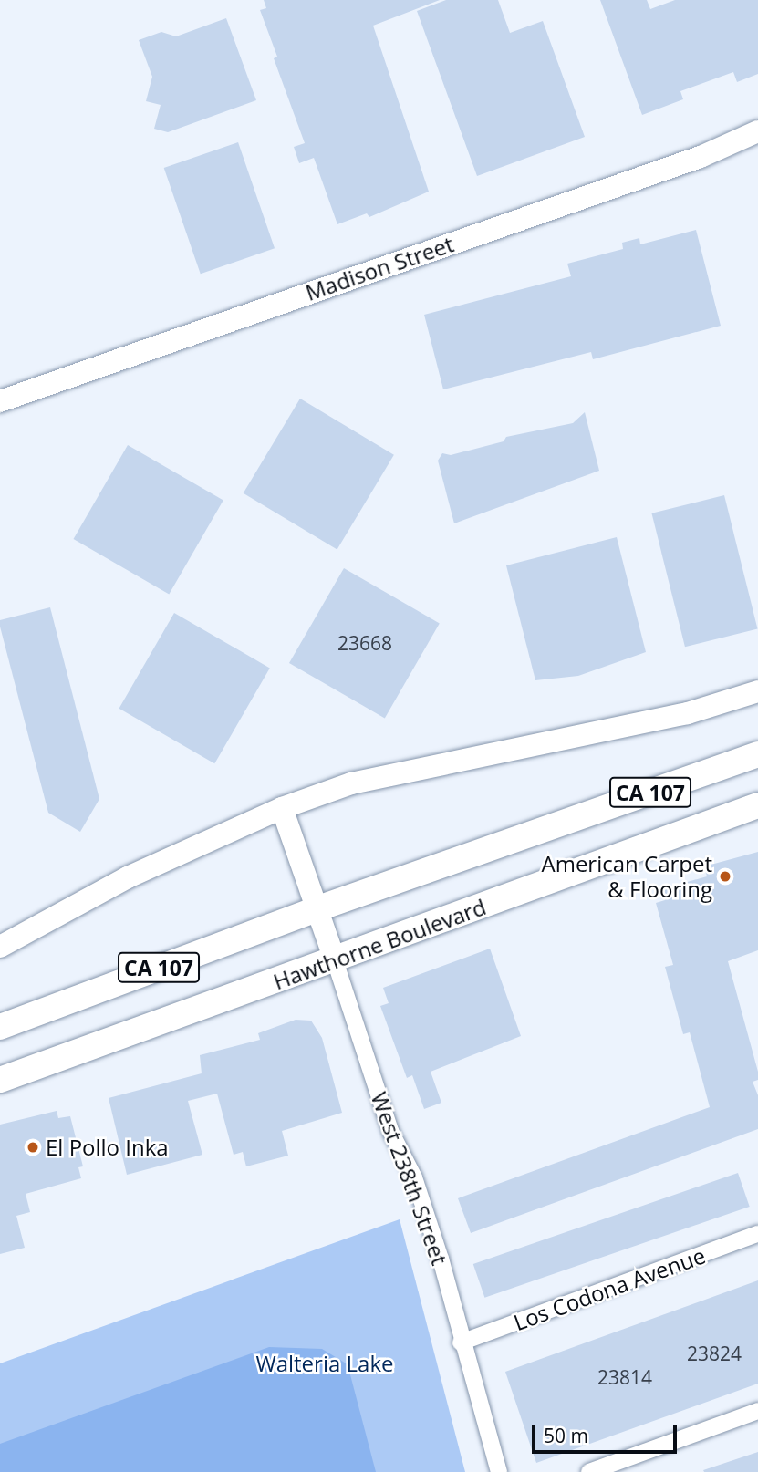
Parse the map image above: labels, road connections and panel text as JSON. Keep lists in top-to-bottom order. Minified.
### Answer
{"streets":{"main road":["CA 107","Hawthorne Boulevard"],"street":["Madison Street","West 238th Street","Los Codona Avenue"]},"crossings":[["Hawthorne Boulevard","West 238th Street"],["West 238th Street","Los Codona Avenue"]],"parks":["Walteria Lake"],"places":["American Carpet & Flooring","El Pollo Inka"],"house_numbers":["23668","23824","23814"],"scale_bar":"50 m"}
